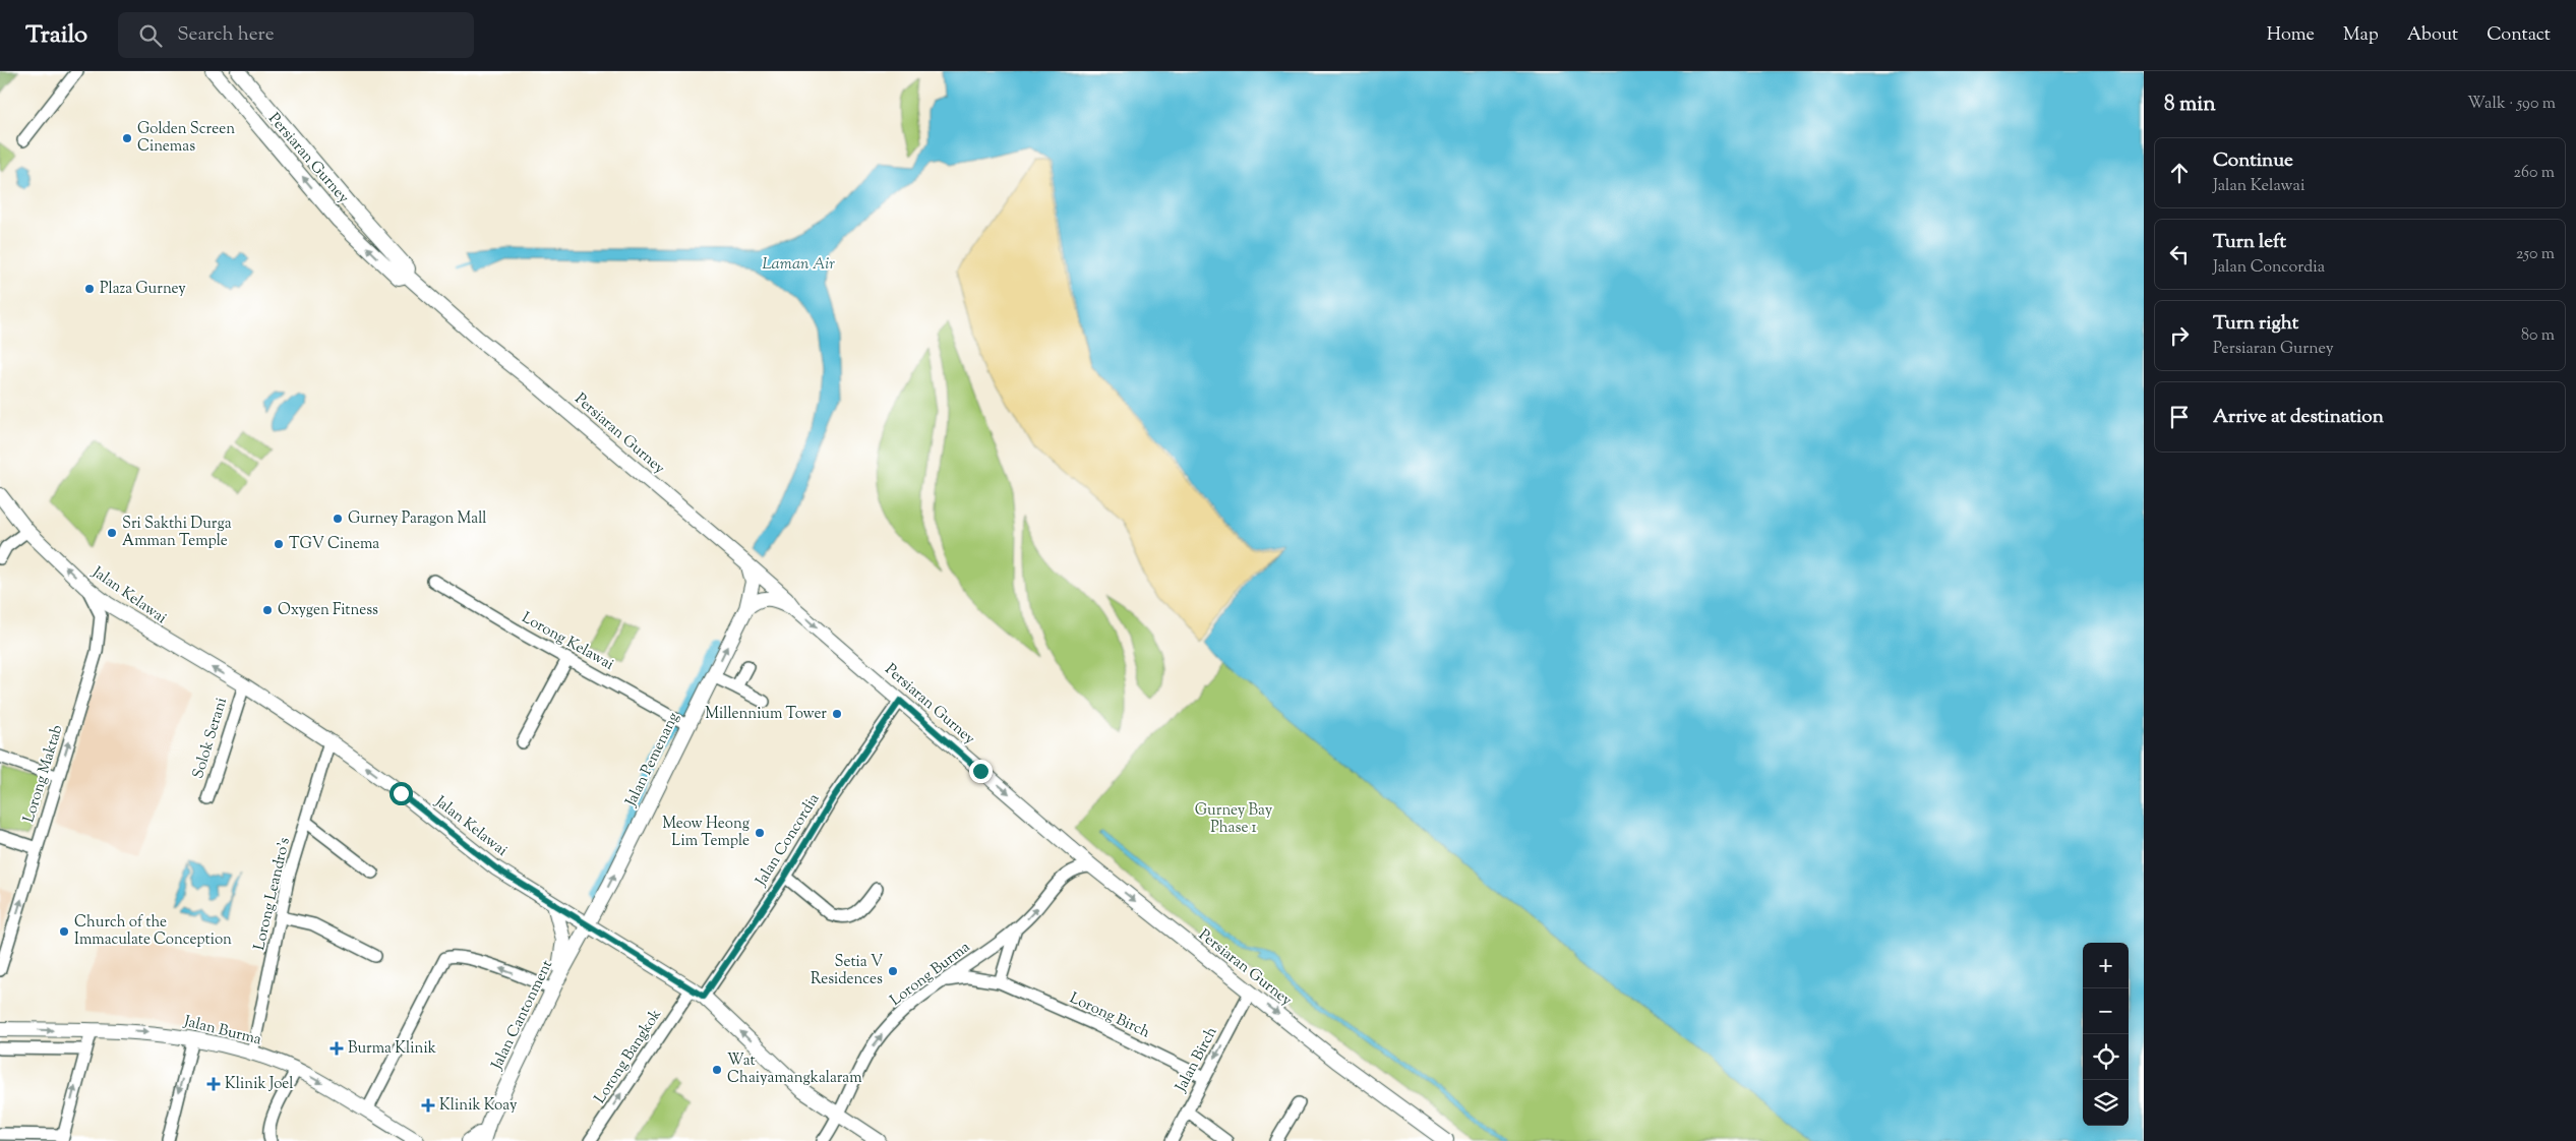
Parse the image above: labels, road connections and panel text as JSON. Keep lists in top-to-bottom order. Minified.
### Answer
{"streets":{"main road":["Persiaran Gurney","Jalan Kelawai","Jalan Pemenang","Jalan Cantonment","Jalan Burma"],"street":["Lorong Kelawai","Solok Serani","Lorong Maktab","Jalan Concordia","Lorong Leandro's","Lorong Burma","Lorong Birch","Lorong Bangkok","Jalan Birch"]},"crossings":[["Persiaran Gurney","Jalan Pemenang"],["Persiaran Gurney","Jalan Concordia"],["Persiaran Gurney","Lorong Burma"],["Persiaran Gurney","Jalan Birch"],["Jalan Kelawai","Solok Serani"],["Jalan Kelawai","Jalan Pemenang"],["Jalan Kelawai","Lorong Maktab"],["Jalan Kelawai","Jalan Concordia"],["Jalan Kelawai","Lorong Leandro's"],["Jalan Kelawai","Lorong Burma"],["Jalan Kelawai","Jalan Cantonment"],["Jalan Kelawai","Lorong Bangkok"],["Lorong Kelawai","Jalan Pemenang"],["Jalan Pemenang","Jalan Cantonment"],["Lorong Leandro's","Jalan Burma"],["Lorong Burma","Lorong Birch"],["Lorong Birch","Jalan Birch"]],"one_way":["Jalan Kelawai","Jalan Pemenang","Lorong Maktab","Lorong Burma","Jalan Burma","Lorong Bangkok","Jalan Birch"],"water":["Laman Air"],"parks":["Gurney Bay Phase 1"],"places":{"other":["Golden Screen Cinemas","Plaza Gurney","Gurney Paragon Mall","Sri Sakthi Durga Amman Temple","TGV Cinema","Oxygen Fitness","Millennium Tower","Meow Heong Lim Temple","Church of the Immaculate Conception","Setia V Residences","Wat Chaiyamangkalaram"],"health":["Burma Klinik","Klinik Joel","Klinik Koay"]},"page":{"header":"Trailo","search":"Search here","nav":["Home","Map","About","Contact"],"heading":["8 min","Walk · 590 m"],"list":[["Continue","Jalan Kelawai","260 m"],["Turn left","Jalan Concordia","250 m"],["Turn right","Persiaran Gurney","80 m"],"Arrive at destination"],"map_buttons":["+","−"]}}
